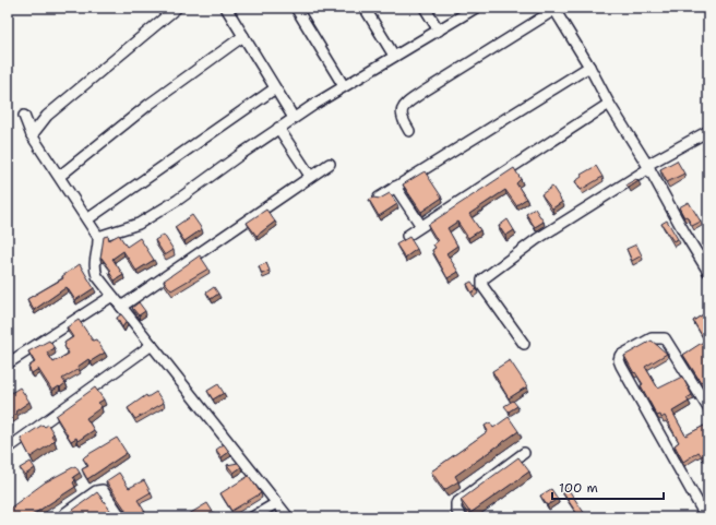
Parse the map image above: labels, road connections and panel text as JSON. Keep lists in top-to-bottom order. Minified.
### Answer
{"scale_bar":"100 m"}
